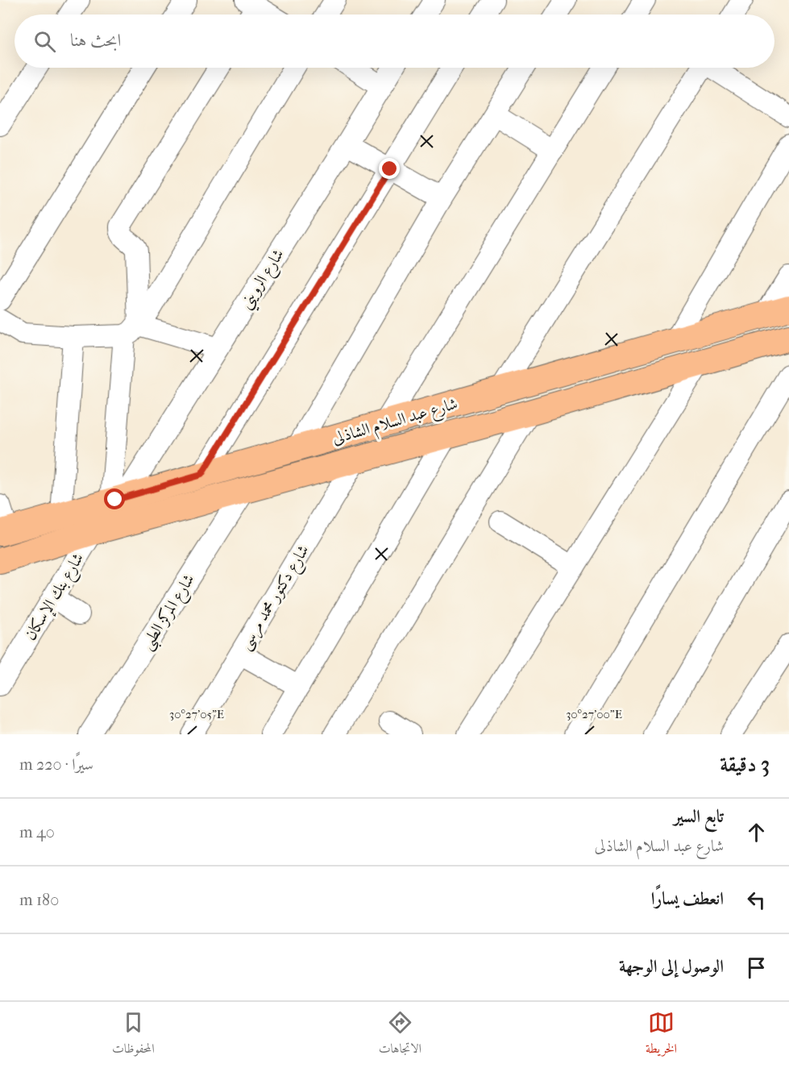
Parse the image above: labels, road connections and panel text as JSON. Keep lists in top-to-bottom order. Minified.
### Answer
{"streets":{"main road":["شارع عبد السلام الشاذلى"],"street":["شارع الرويني","شارع بنك الإسكان","شارع دكتور محمد مرسى","شارع المركز الطبى"]},"crossings":[["شارع الرويني","شارع عبد السلام الشاذلى"],["شارع عبد السلام الشاذلى","شارع بنك الإسكان"],["شارع عبد السلام الشاذلى","شارع دكتور محمد مرسى"],["شارع عبد السلام الشاذلى","شارع المركز الطبى"]],"page":{"search":"ابحث هنا","heading":["3 دقيقة","سيرًا · 220 m"],"list":[["تابع السير","شارع عبد السلام الشاذلى","40 m"],["انعطف يسارًا","180 m"],"الوصول إلى الوجهة"],"nav":["الخريطة","الاتجاهات","المحفوظات"]},"coordinates":["30°27'05\"E","30°27'00\"E"]}
